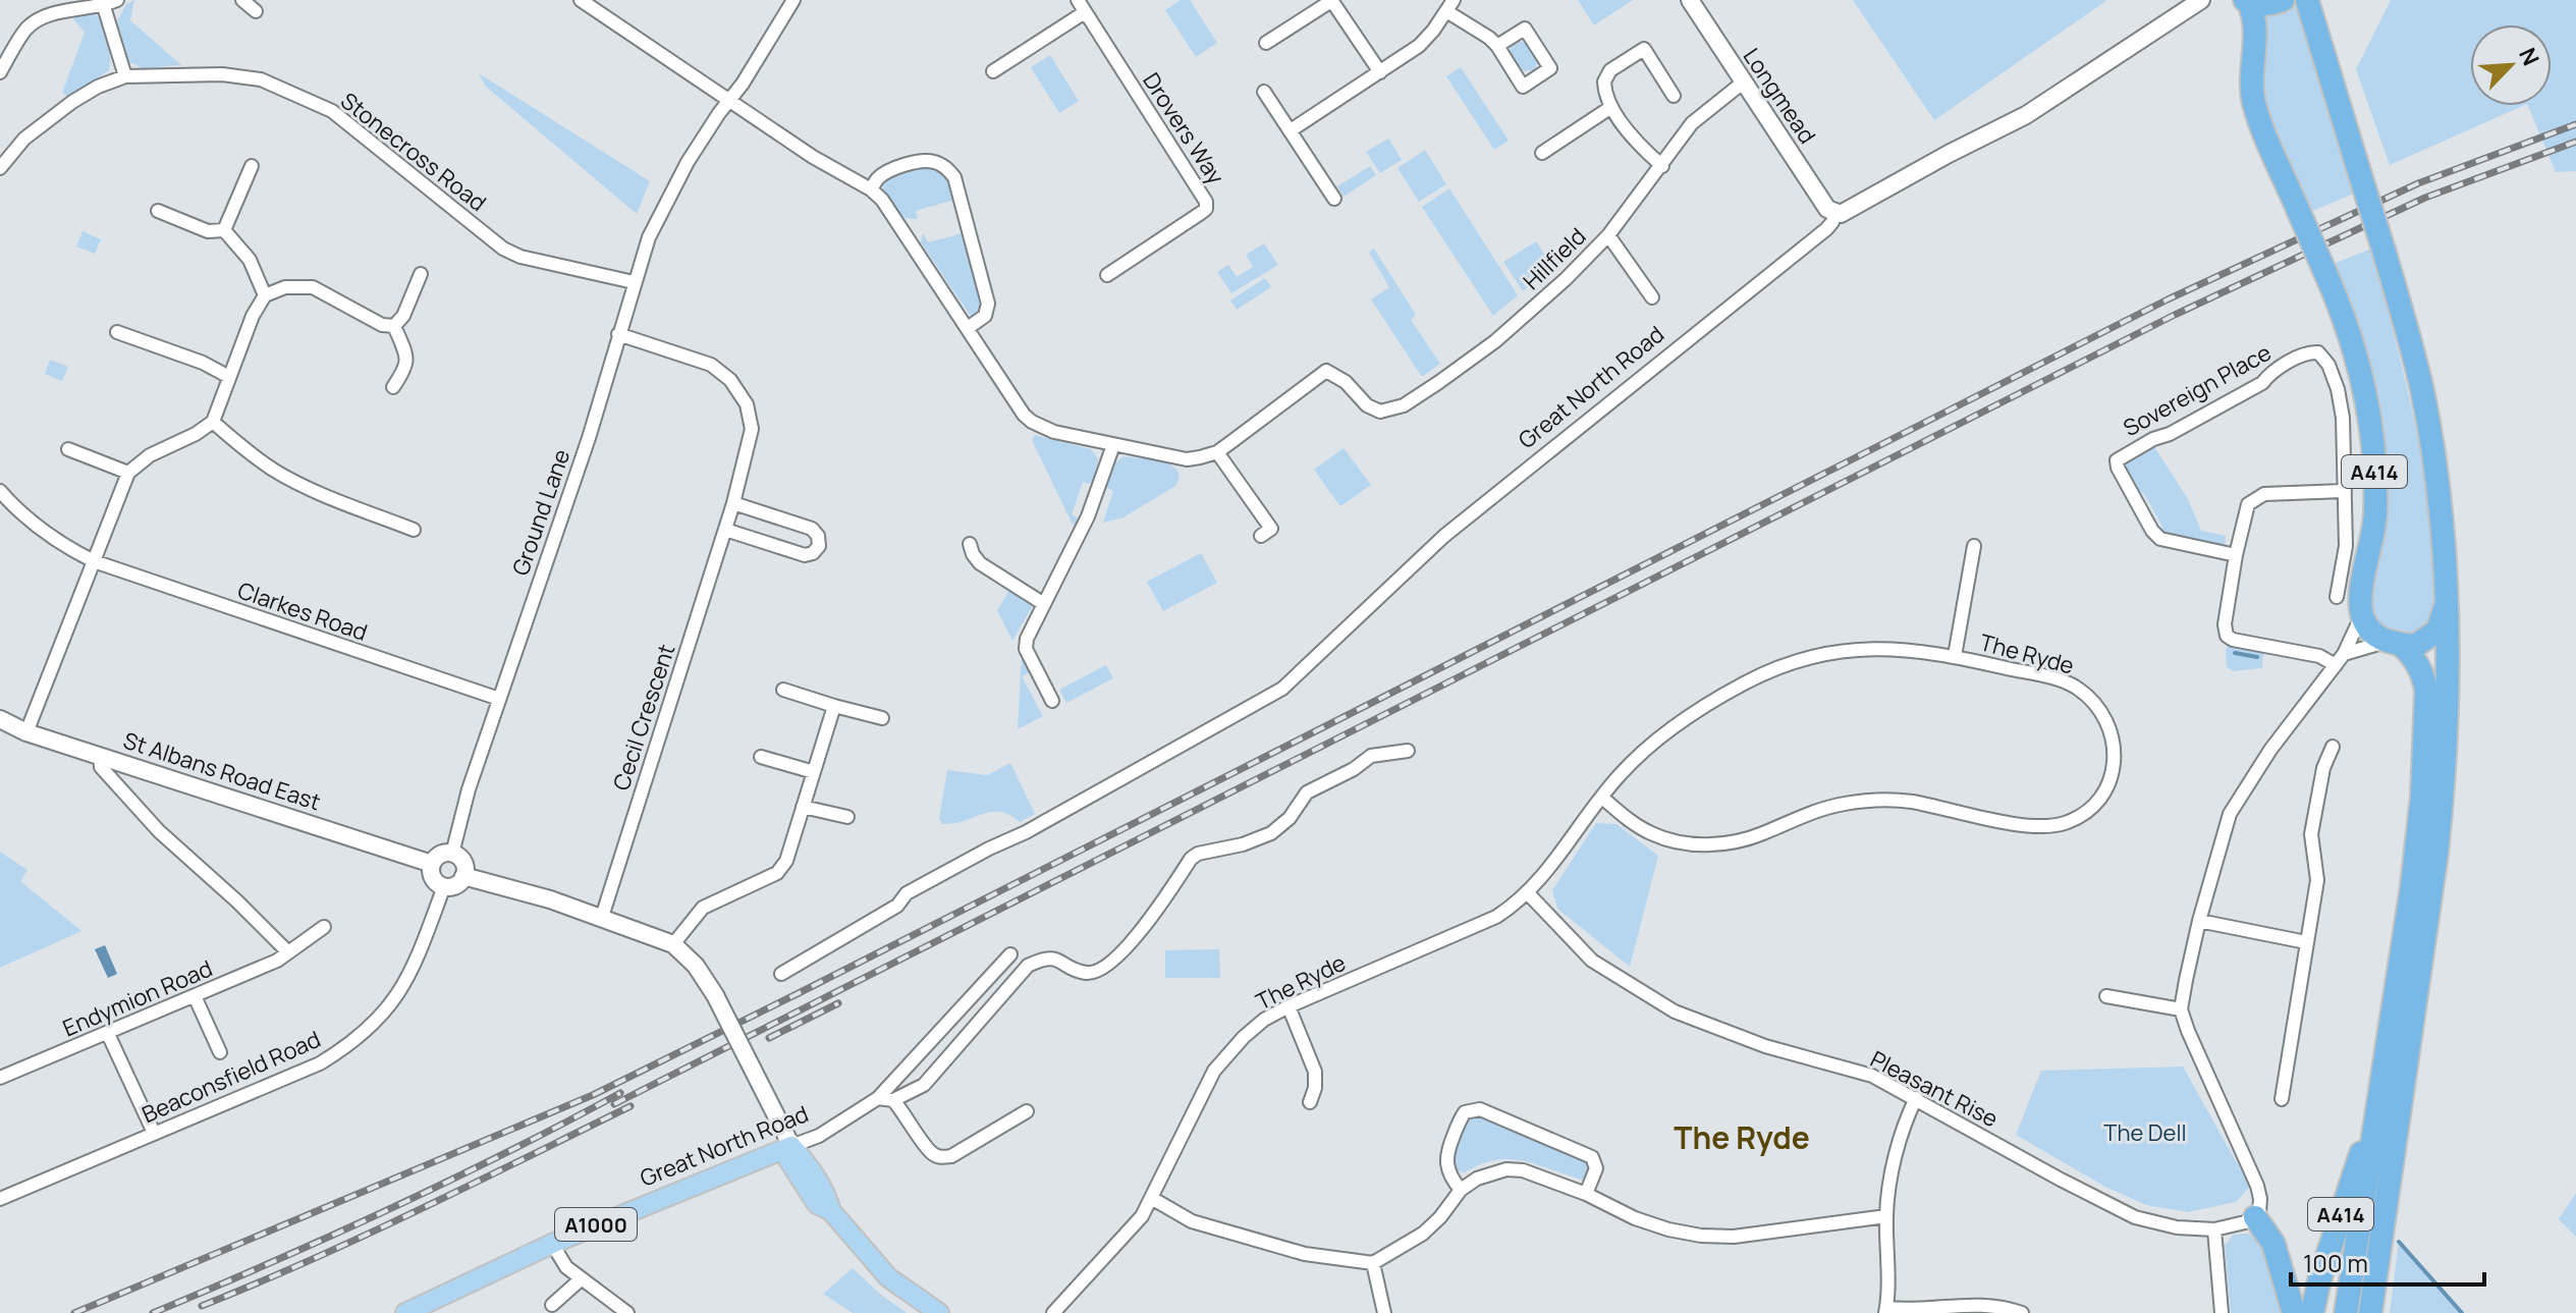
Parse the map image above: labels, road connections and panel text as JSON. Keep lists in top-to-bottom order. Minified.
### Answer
{"streets":{"highway":["A414"],"main road":["Longmead","Great North Road","St Albans Road East","A1000"],"street":["Drovers Way","Stonecross Road","Hillfield","Sovereign Place","Ground Lane","Clarkes Road","The Ryde","Cecil Crescent","Endymion Road","Beaconsfield Road","Pleasant Rise"]},"crossings":[["Longmead","Hillfield"],["Longmead","Great North Road"],["Stonecross Road","Ground Lane"],["Ground Lane","Clarkes Road"],["Ground Lane","Cecil Crescent"],["Ground Lane","St Albans Road East"],["Ground Lane","Beaconsfield Road"],["The Ryde","Pleasant Rise"],["St Albans Road East","Beaconsfield Road"]],"districts":["The Ryde"],"parks":["The Dell"],"scale_bar":"100 m","north":"top right"}
